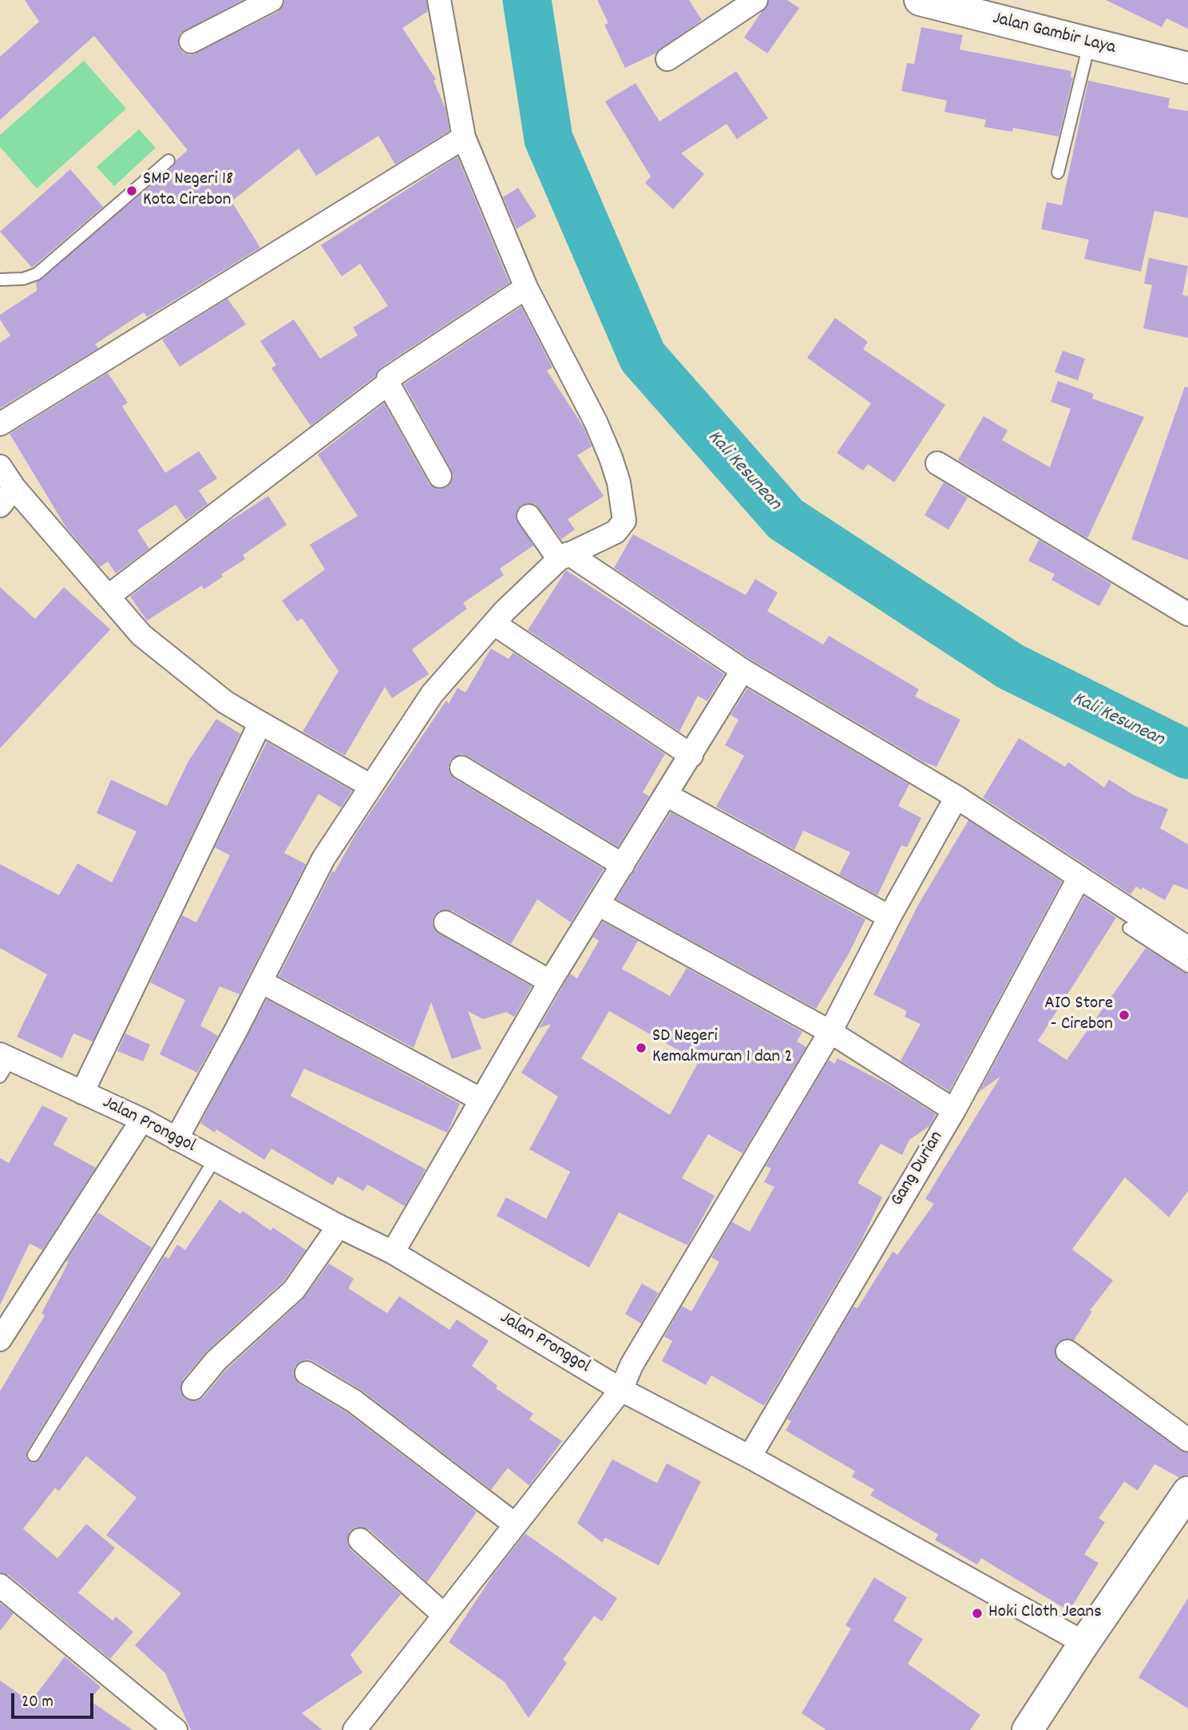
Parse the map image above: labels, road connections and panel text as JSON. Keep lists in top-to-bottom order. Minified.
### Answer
{"streets":{"main road":["Jalan Gambir Laya"],"street":["Jalan Pronggol","Gang Durian"]},"crossings":[["Jalan Pronggol","Gang Durian"]],"water":["Kali Kesunean"],"places":["SMP Negeri 18 Kota Cirebon","AIO Store - Cirebon","SD Negeri Kemakmuran 1 dan 2","Hoki Cloth Jeans"],"scale_bar":"20 m"}
